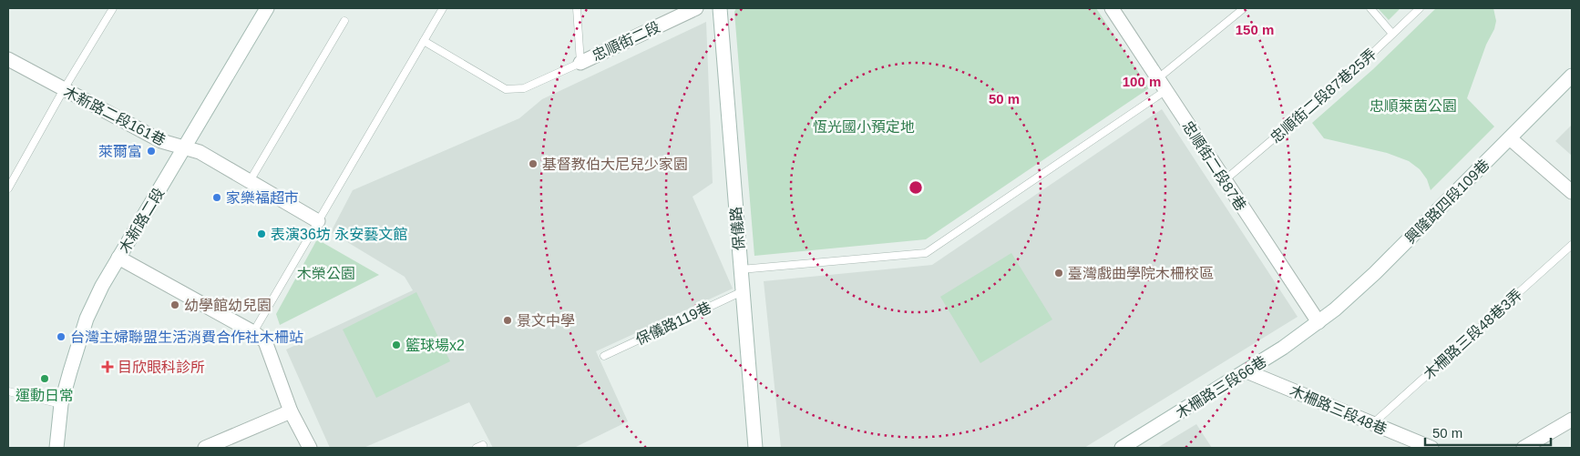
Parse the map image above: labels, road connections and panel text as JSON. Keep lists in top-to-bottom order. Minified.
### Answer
{"streets":{"street":["忠順街二段","木新路二段161巷","忠順街二段87巷","興隆路四段109巷","木新路二段","保儀路","木柵路三段66巷","木柵路三段48巷"],"lane":["忠順街二段87巷25弄","保儀路119巷","木柵路三段48巷3弄"]},"crossings":[["忠順街二段87巷25弄","忠順街二段87巷"],["木新路二段161巷","木新路二段"],["忠順街二段87巷","興隆路四段109巷"],["忠順街二段87巷","木柵路三段66巷"],["興隆路四段109巷","木柵路三段66巷"],["保儀路","保儀路119巷"],["木柵路三段48巷3弄","木柵路三段48巷"],["木柵路三段66巷","木柵路三段48巷"]],"parks":["忠順萊茵公園","恆光國小預定地","木榮公園"],"places":{"other":["萊爾富","基督教伯大尼兒少家園","家樂福超市","表演36坊 永安藝文館","臺灣戲曲學院木柵校區","幼學館幼兒園","景文中學","台灣主婦聯盟生活消費合作社木柵站","籃球場x2","運動日常"],"health":["目欣眼科診所"]},"scale_bar":"50 m","rings":["150 m","100 m","50 m"]}
